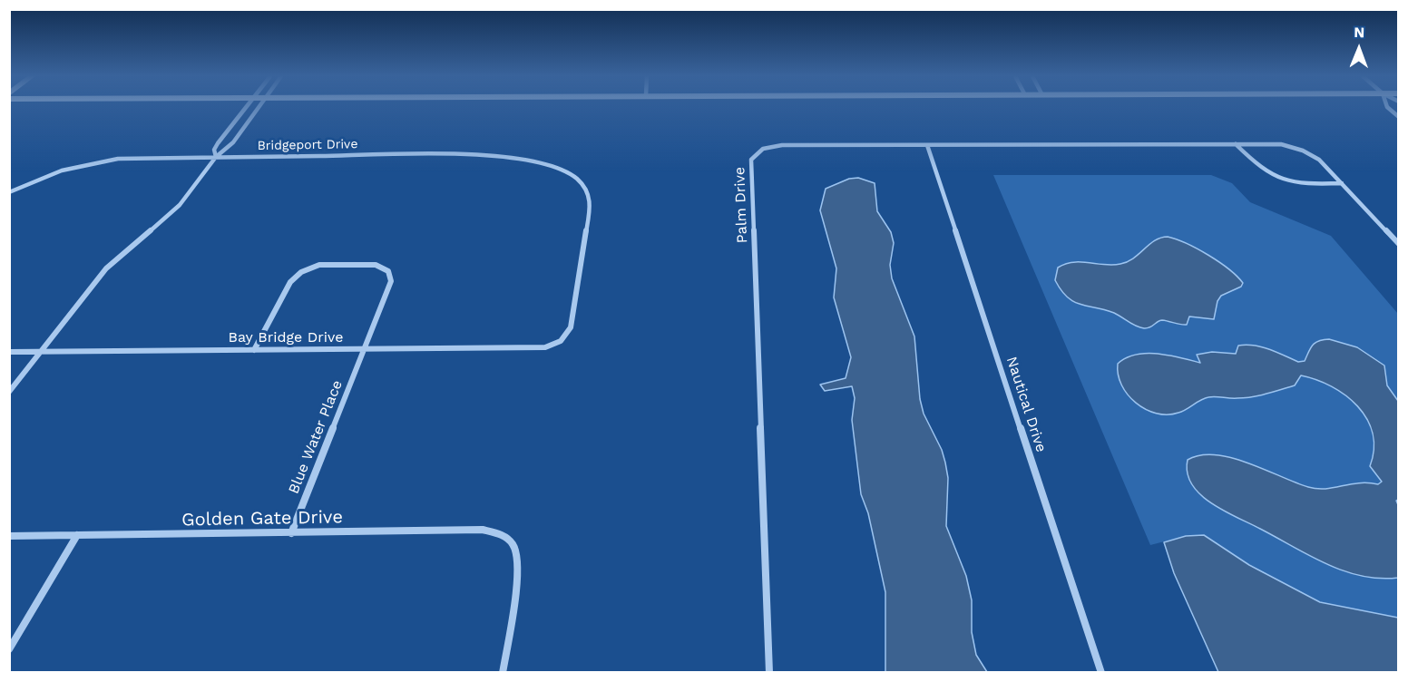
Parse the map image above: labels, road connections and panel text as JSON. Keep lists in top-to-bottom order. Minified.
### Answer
{"streets":{"street":["Bridgeport Drive","Palm Drive","Bay Bridge Drive","Nautical Drive","Blue Water Place","Golden Gate Drive"]},"crossings":[["Bridgeport Drive","Bay Bridge Drive"],["Palm Drive","Nautical Drive"],["Bay Bridge Drive","Blue Water Place"],["Blue Water Place","Golden Gate Drive"]],"north":"top"}
